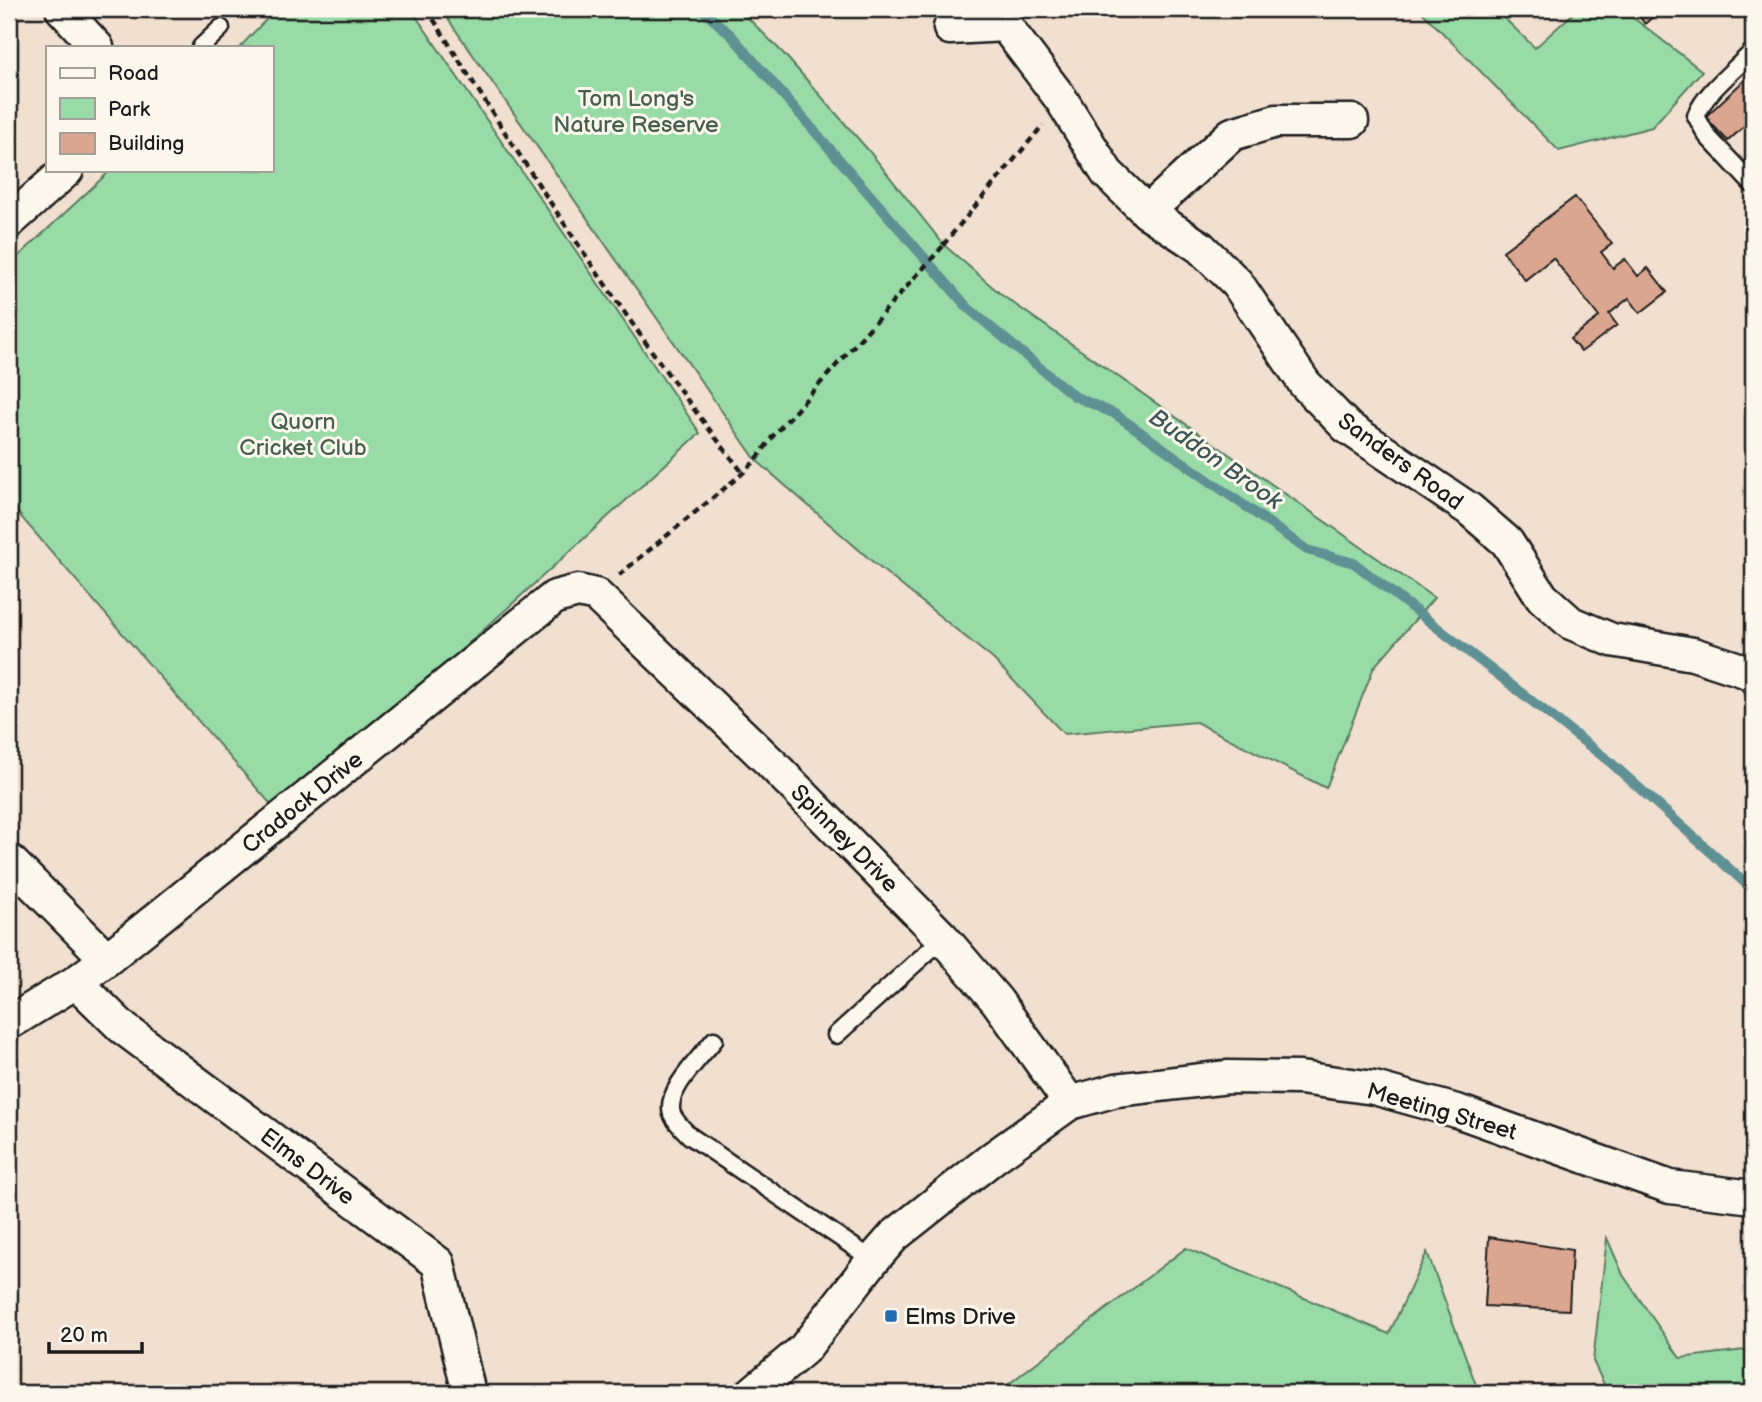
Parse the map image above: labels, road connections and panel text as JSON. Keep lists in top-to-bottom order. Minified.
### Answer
{"streets":{"street":["Sanders Road","Cradock Drive","Spinney Drive","Meeting Street","Elms Drive"]},"crossings":[["Cradock Drive","Spinney Drive"],["Cradock Drive","Elms Drive"],["Spinney Drive","Meeting Street"]],"water":["Buddon Brook"],"parks":["Tom Long's Nature Reserve","Quorn Cricket Club"],"places":{"transit":["Elms Drive"]},"legend":["Road","Park","Building"],"scale_bar":"20 m"}
